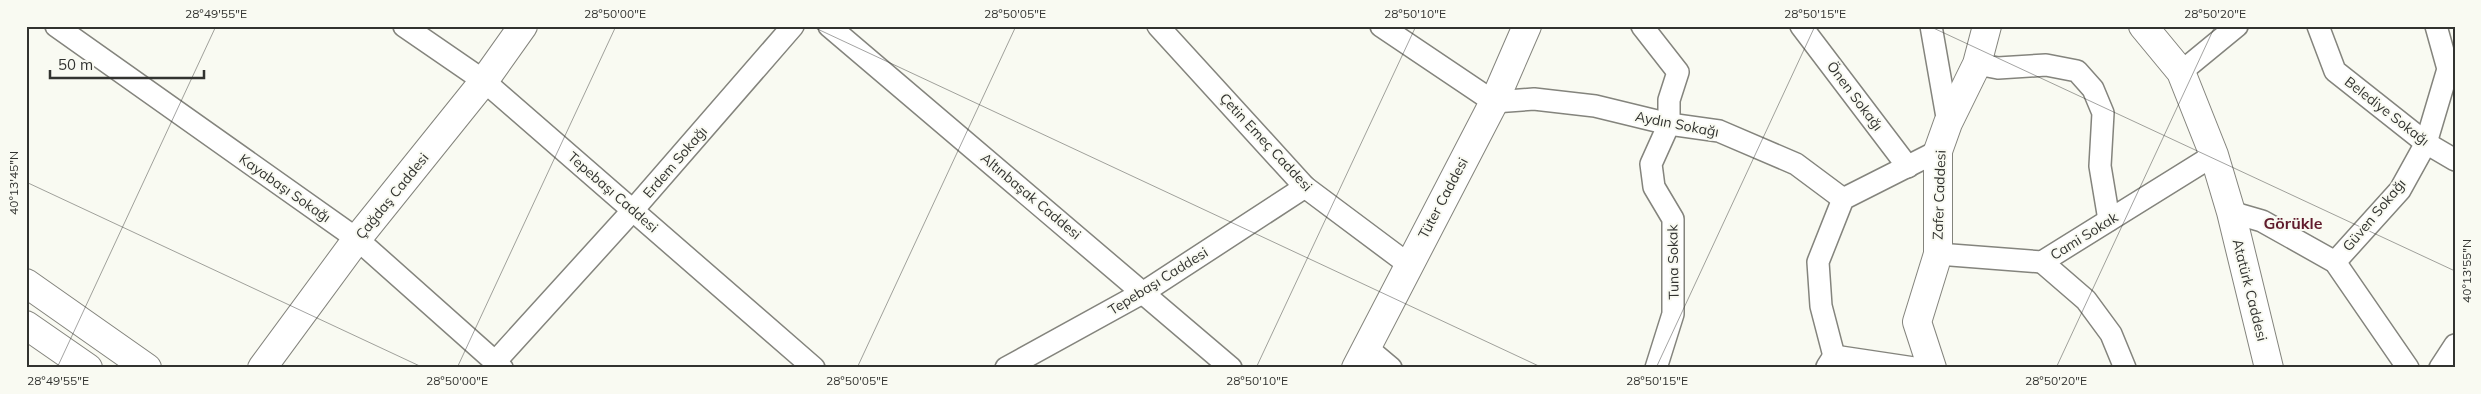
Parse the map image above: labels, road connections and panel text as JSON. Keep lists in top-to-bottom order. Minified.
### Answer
{"streets":{"street":["Önen Sokağı","Belediye Sokağı","Aydın Sokağı","Çetin Emeç Caddesi","Erdem Sokağı","Kayabaşı Sokağı","Tepebaşı Caddesi","Zafer Caddesi","Çağdaş Caddesi","Altınbaşak Caddesi","Tüter Caddesi","Güven Sokağı","Cami Sokak","Tuna Sokak","Atatürk Caddesi"]},"crossings":[["Belediye Sokağı","Güven Sokağı"],["Aydın Sokağı","Tüter Caddesi"],["Aydın Sokağı","Tuna Sokak"],["Çetin Emeç Caddesi","Tepebaşı Caddesi"],["Çetin Emeç Caddesi","Tüter Caddesi"],["Erdem Sokağı","Kayabaşı Sokağı"],["Erdem Sokağı","Tepebaşı Caddesi"],["Kayabaşı Sokağı","Çağdaş Caddesi"],["Tepebaşı Caddesi","Çağdaş Caddesi"],["Tepebaşı Caddesi","Altınbaşak Caddesi"],["Zafer Caddesi","Cami Sokak"],["Cami Sokak","Atatürk Caddesi"]],"districts":["Görükle"],"scale_bar":"50 m","coordinates":["28°49'55\"E","28°50'00\"E","28°50'05\"E","28°50'10\"E","28°50'15\"E","28°50'20\"E","40°13'45\"N","40°13'55\"N"]}
